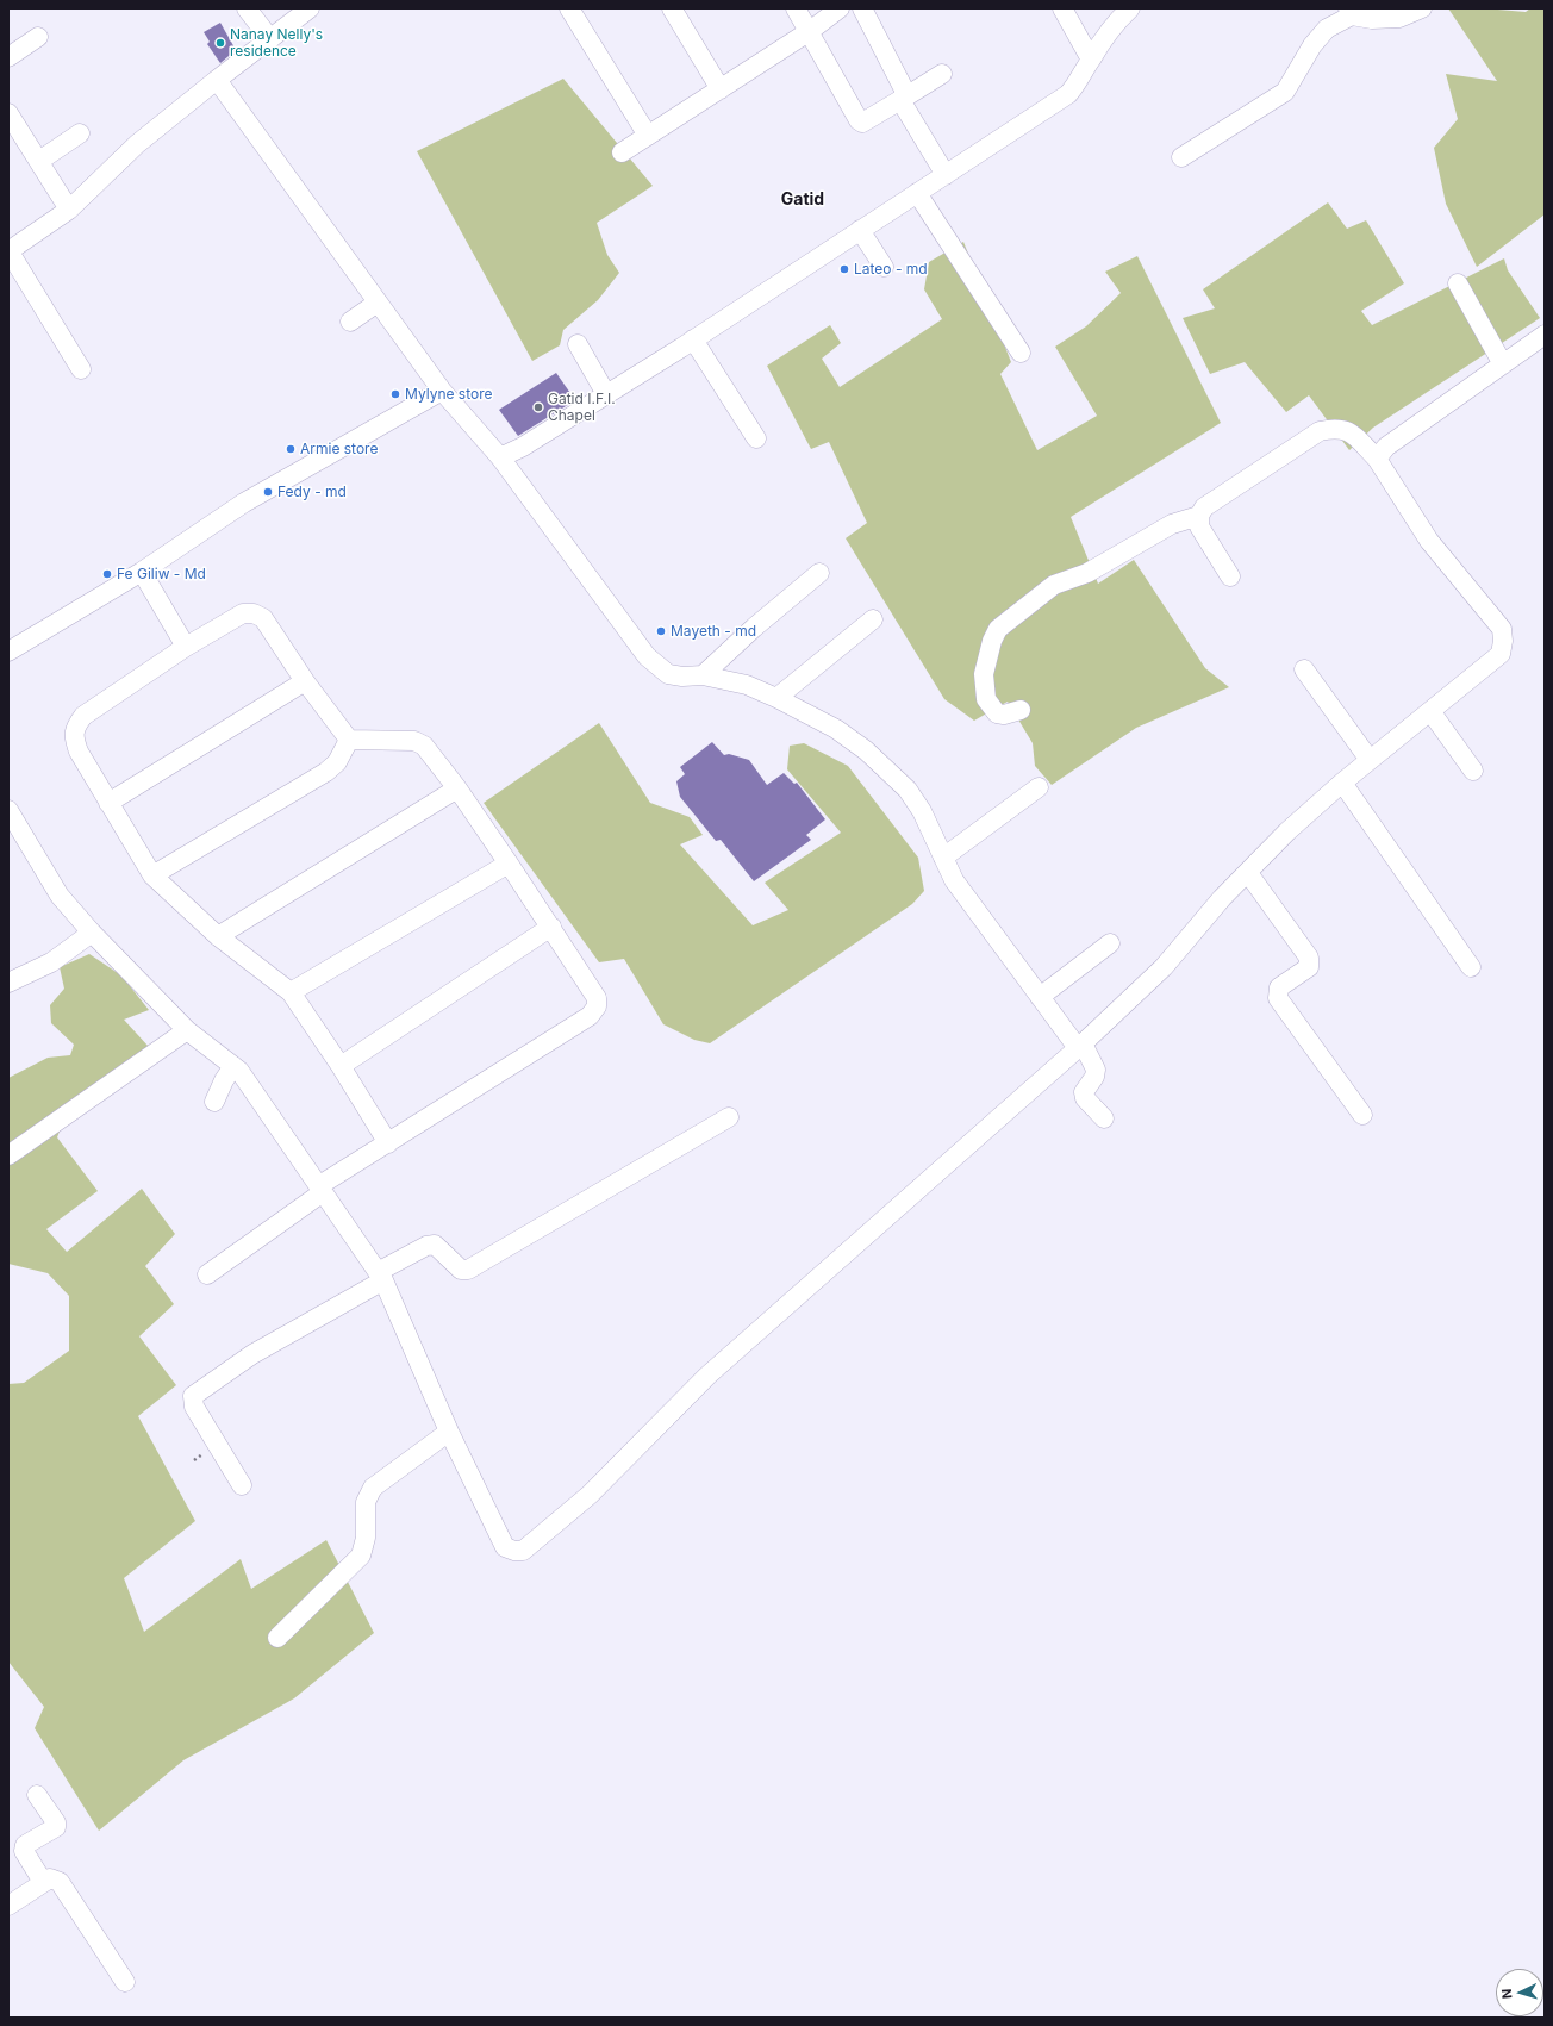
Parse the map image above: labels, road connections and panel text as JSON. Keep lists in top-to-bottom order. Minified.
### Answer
{"districts":["Gatid"],"places":["Nanay Nelly's residence","Lateo - md","Mylyne store","Gatid I.F.I. Chapel","Armie store","Fedy - md","Fe Giliw - Md","Mayeth - md"],"north":"left"}
